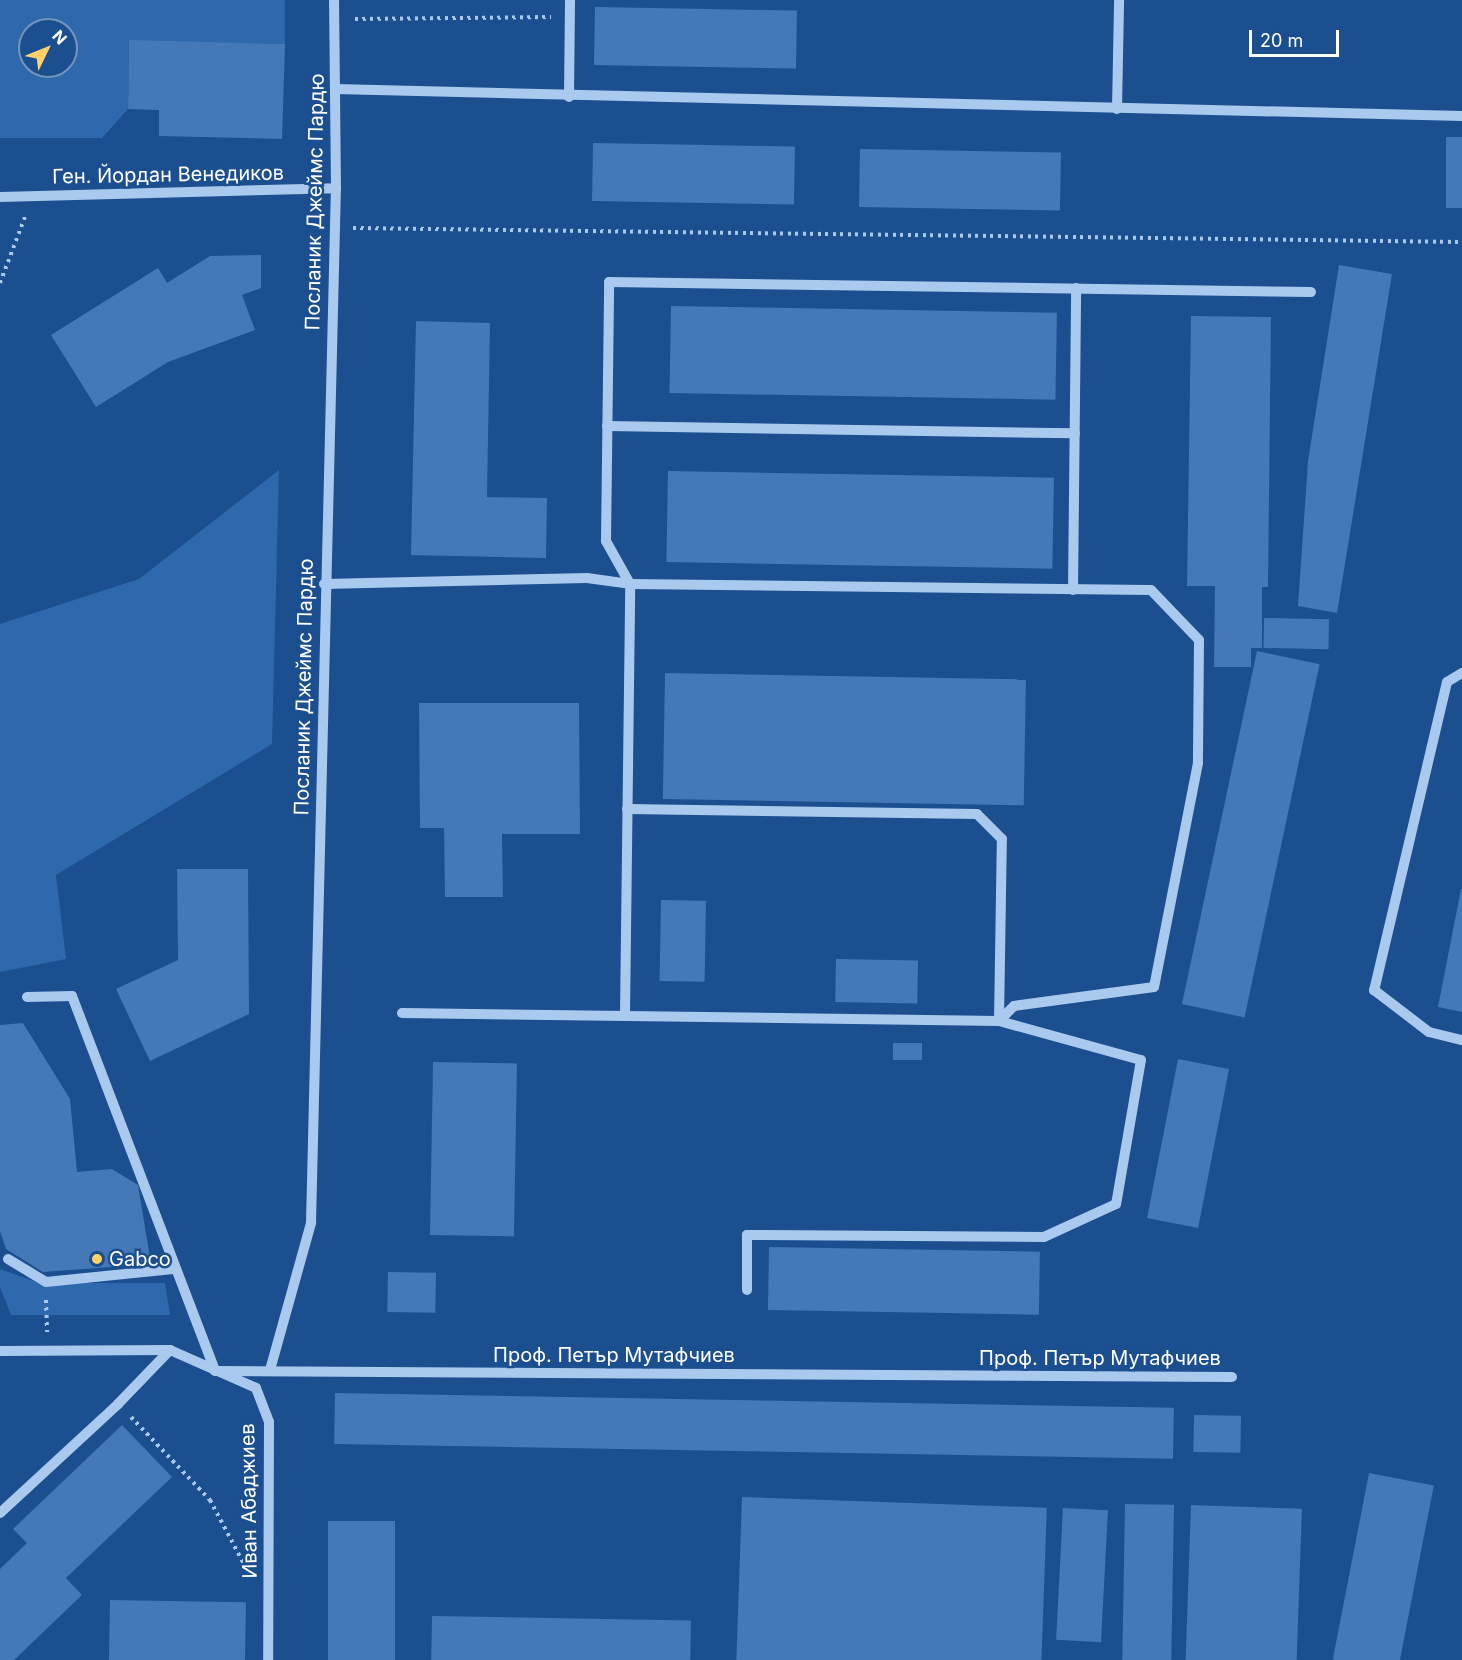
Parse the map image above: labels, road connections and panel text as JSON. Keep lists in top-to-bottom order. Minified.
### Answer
{"streets":{"street":["Ген. Йордан Венедиков","Посланик Джеймс Пардю","Проф. Петър Мутафчиев","Иван Абаджиев"]},"crossings":[["Ген. Йордан Венедиков","Посланик Джеймс Пардю"],["Посланик Джеймс Пардю","Проф. Петър Мутафчиев"],["Проф. Петър Мутафчиев","Иван Абаджиев"]],"places":["Gabco"],"scale_bar":"20 m","north":"top right"}
